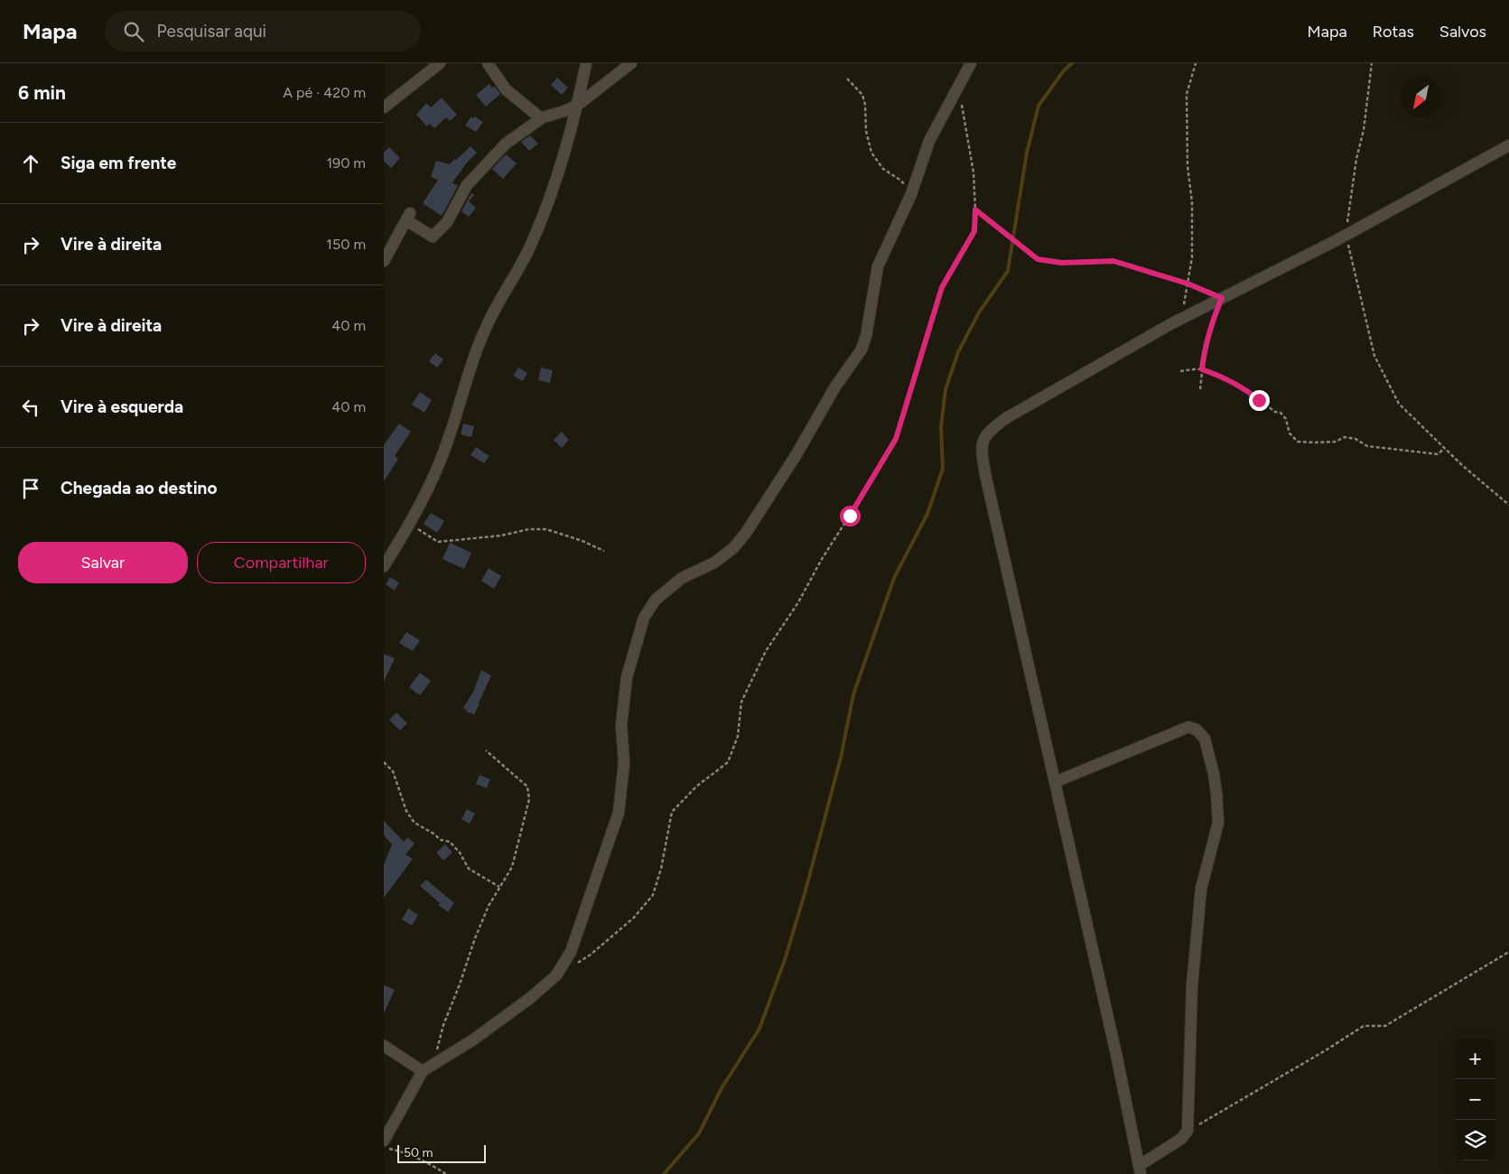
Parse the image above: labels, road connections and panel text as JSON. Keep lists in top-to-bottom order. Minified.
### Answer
{"scale_bar":"50 m","north":"bottom left","page":{"header":"Mapa","search":"Pesquisar aqui","nav":["Mapa","Rotas","Salvos"],"heading":["6 min","A pé · 420 m"],"list":[["Siga em frente","190 m"],["Vire à direita","150 m"],["Vire à direita","40 m"],["Vire à esquerda","40 m"],"Chegada ao destino"],"buttons":["Salvar","Compartilhar"],"map_buttons":["+","−"],"scale":"50 m"}}
